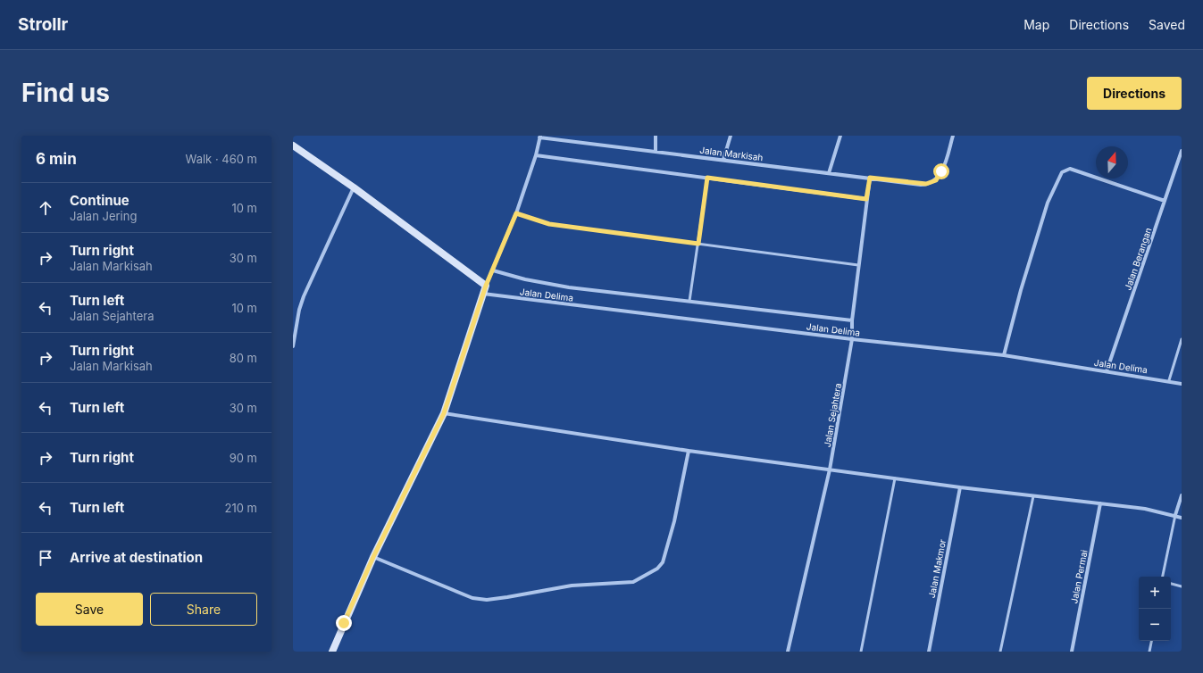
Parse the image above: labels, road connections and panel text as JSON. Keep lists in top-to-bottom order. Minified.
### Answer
{"streets":{"street":["Jalan Markisah","Jalan Berangan","Jalan Delima","Jalan Sejahtera","Jalan Makmor","Jalan Permai"]},"crossings":[["Jalan Markisah","Jalan Sejahtera"],["Jalan Berangan","Jalan Delima"],["Jalan Delima","Jalan Sejahtera"]],"north":"top","page":{"header":"Strollr","nav":["Map","Directions","Saved"],"buttons":["Directions",["Save","Share"]],"title":"Find us","heading":["6 min","Walk · 460 m"],"list":[["Continue","Jalan Jering","10 m"],["Turn right","Jalan Markisah","30 m"],["Turn left","Jalan Sejahtera","10 m"],["Turn right","Jalan Markisah","80 m"],["Turn left","30 m"],["Turn right","90 m"],["Turn left","210 m"],"Arrive at destination"],"map_buttons":["+","−"]}}
